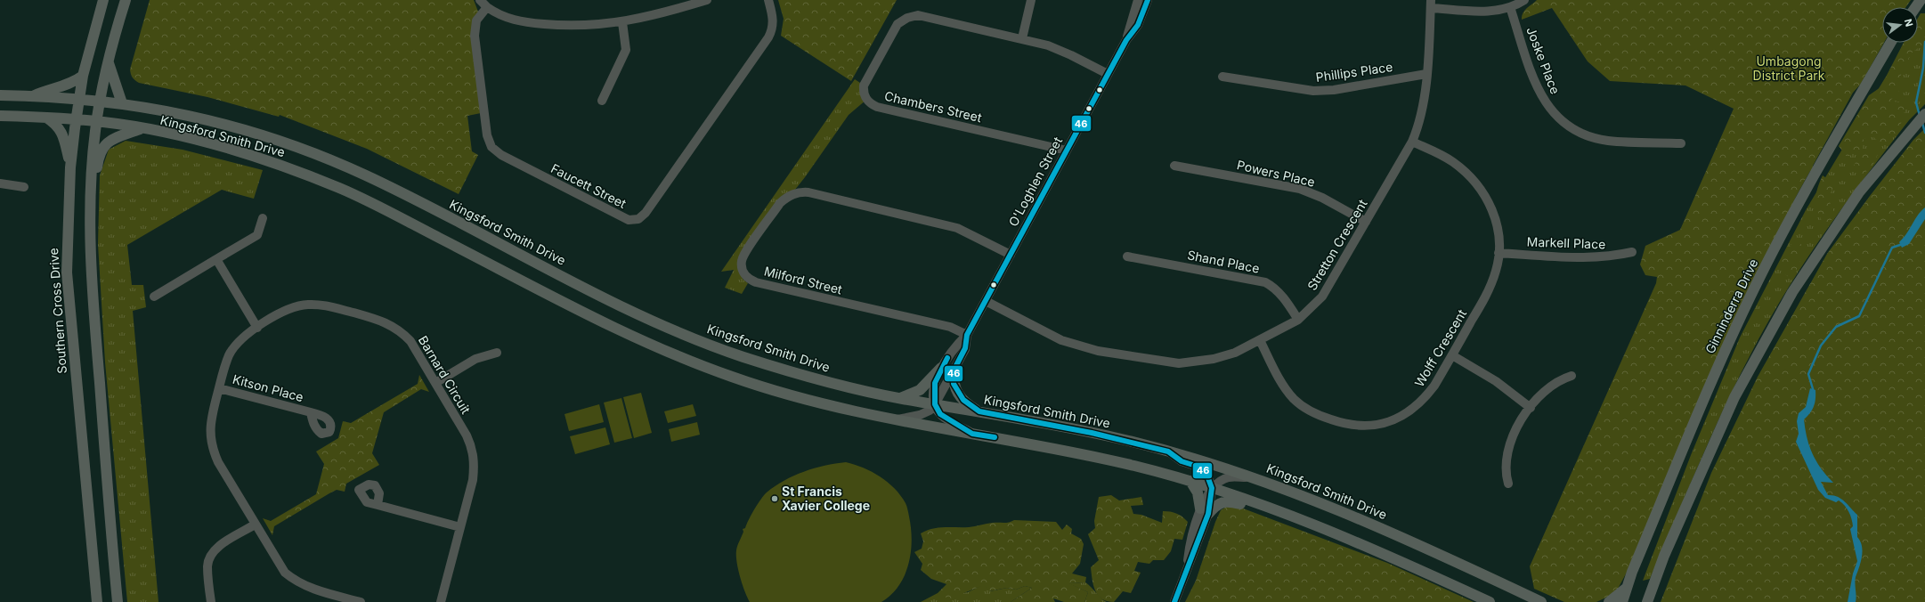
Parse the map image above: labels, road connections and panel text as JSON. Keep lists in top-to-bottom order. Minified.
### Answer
{"streets":{"main road":["Kingsford Smith Drive","Ginninderra Drive","Southern Cross Drive"],"street":["Joske Place","Phillips Place","Chambers Street","Powers Place","O'Loghlen Street","Faucett Street","Markell Place","Stretton Crescent","Shand Place","Milford Street","Wolff Crescent","Barnard Circuit","Kitson Place"]},"crossings":[["Phillips Place","Stretton Crescent"],["Chambers Street","O'Loghlen Street"],["Kingsford Smith Drive","O'Loghlen Street"],["Kingsford Smith Drive","Southern Cross Drive"],["Powers Place","Stretton Crescent"],["O'Loghlen Street","Stretton Crescent"],["O'Loghlen Street","Milford Street"],["Markell Place","Wolff Crescent"],["Stretton Crescent","Shand Place"],["Stretton Crescent","Wolff Crescent"],["Barnard Circuit","Kitson Place"]],"parks":["Umbagong District Park"],"places":["St Francis Xavier College"],"lines":["transit line 46"],"north":"right"}
